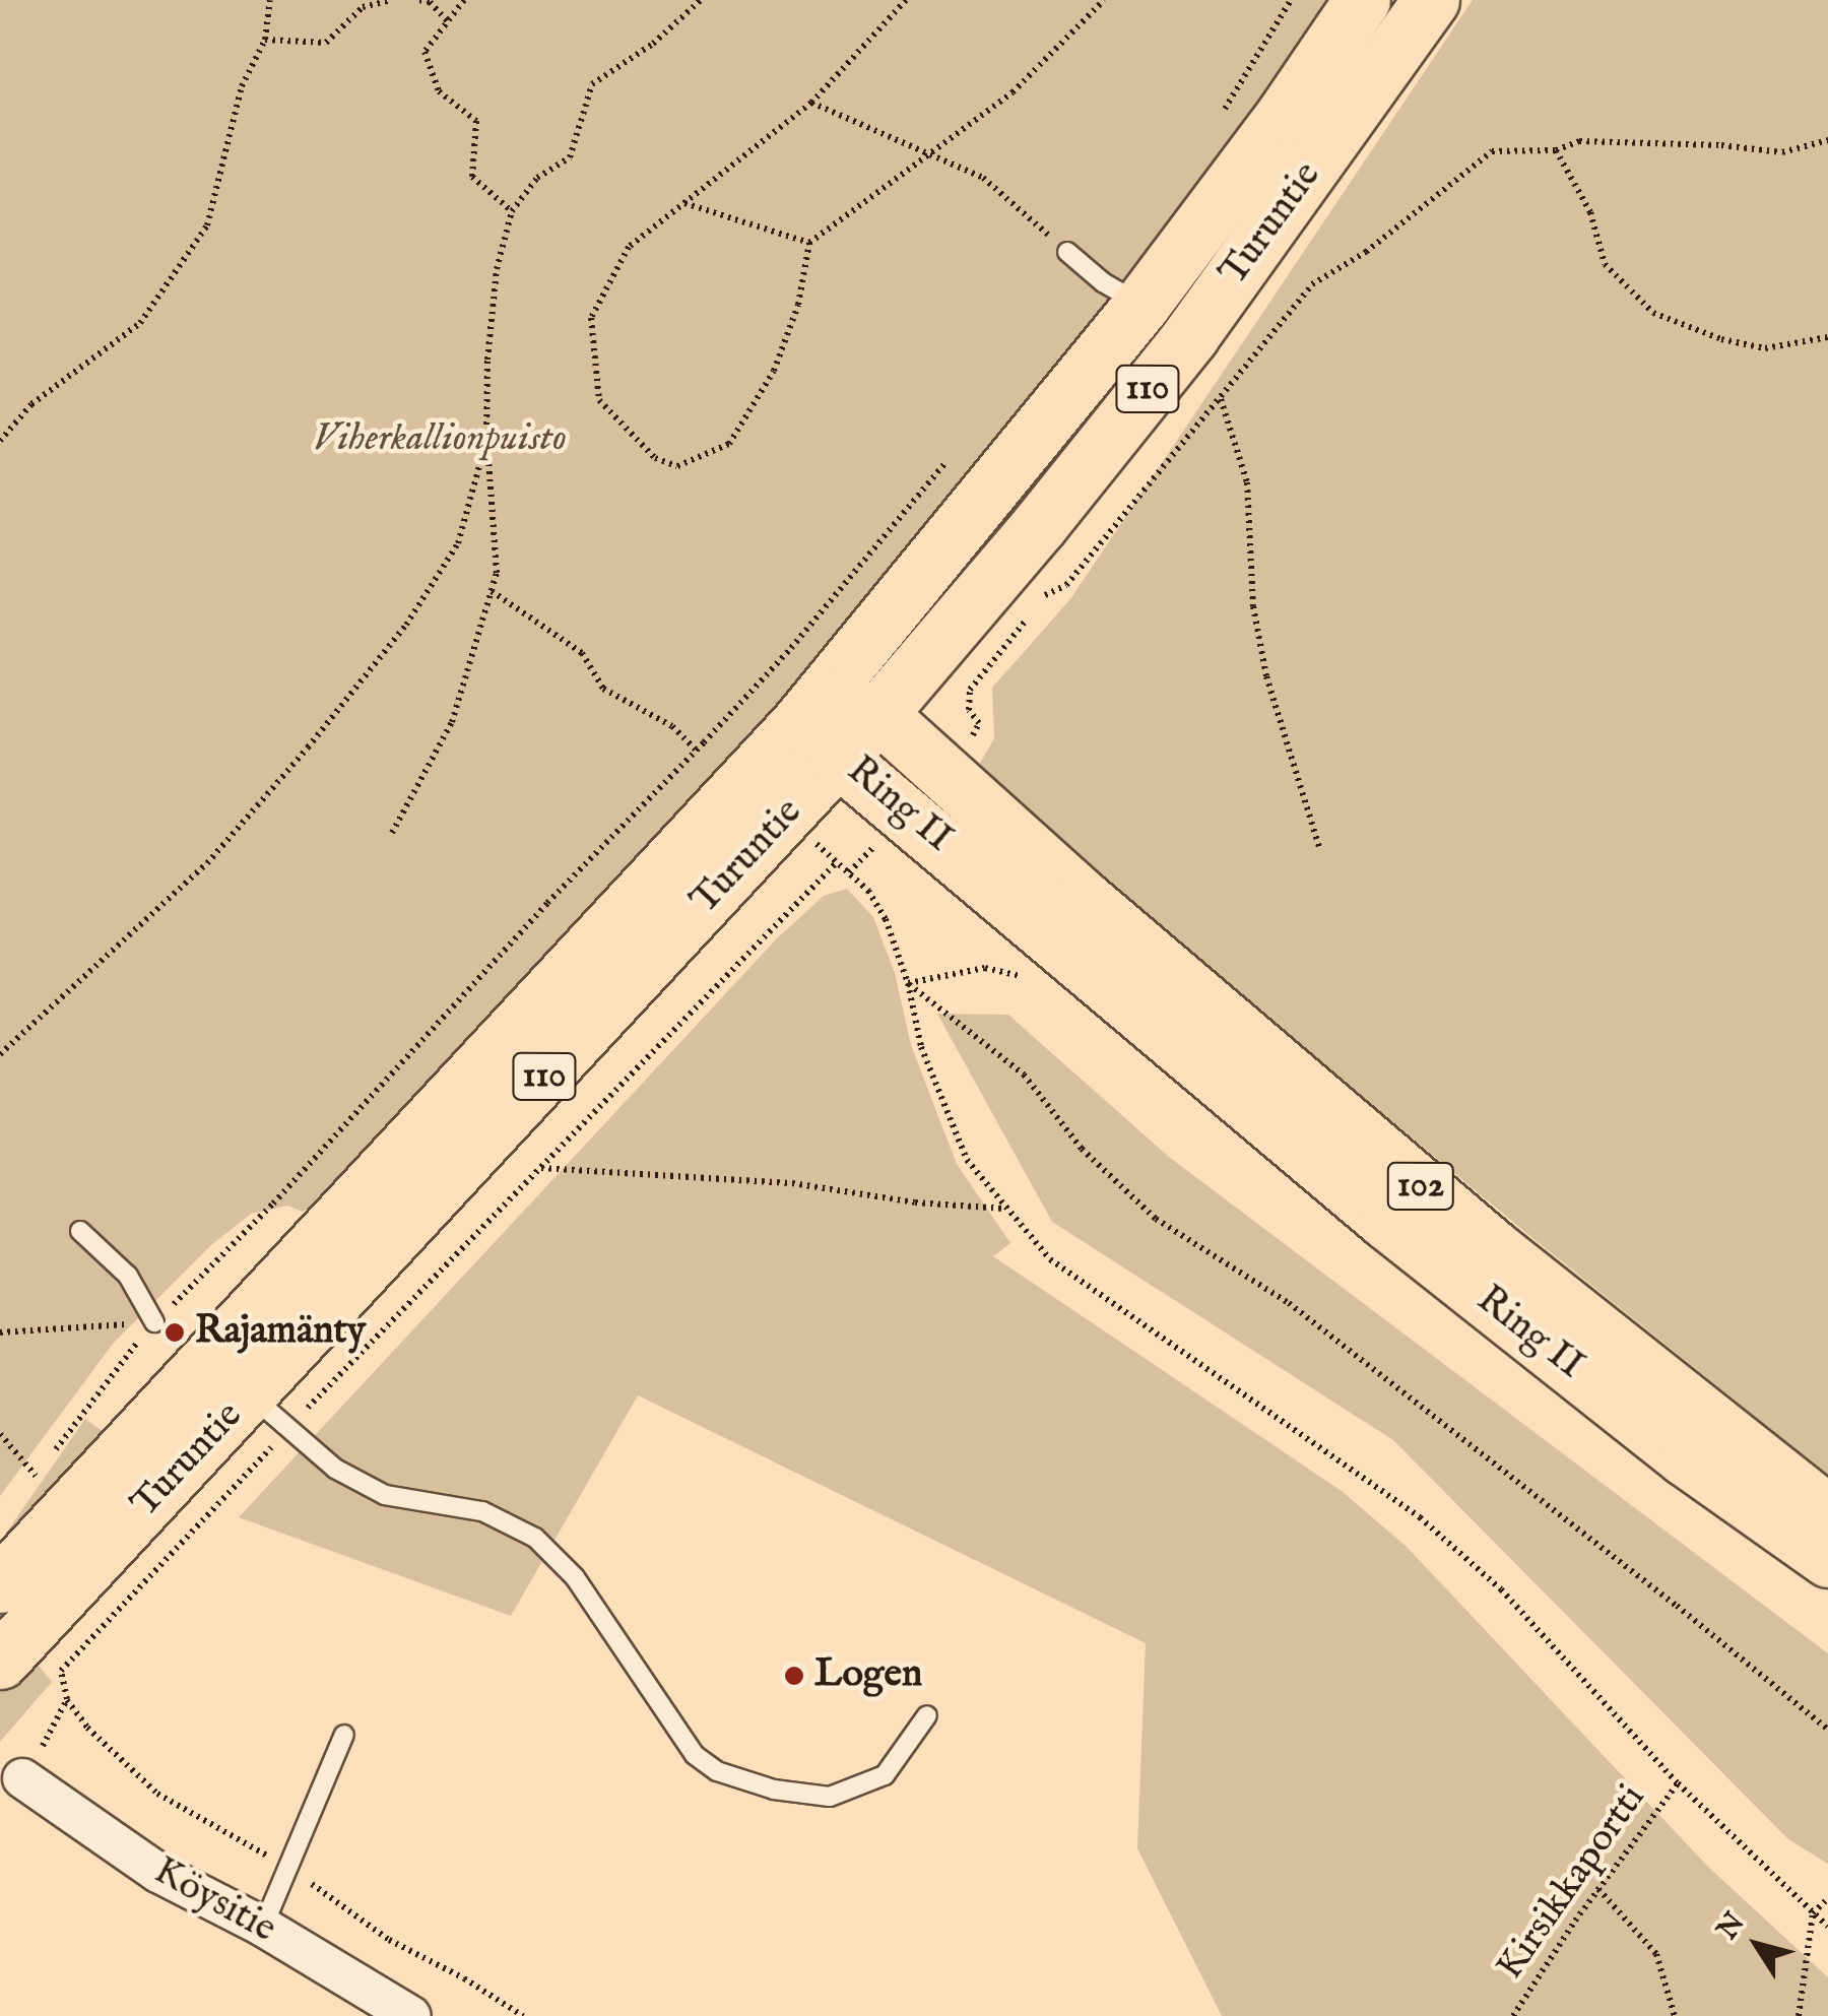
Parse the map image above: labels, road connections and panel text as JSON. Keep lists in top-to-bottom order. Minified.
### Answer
{"streets":{"main road":["Turuntie","110","Ring II","102"],"street":["Köysitie"],"path":["Kirsikkaportti"]},"crossings":[["Turuntie","Ring II"]],"parks":["Viherkallionpuisto"],"places":["Rajamänty","Logen"],"north":"top left"}
